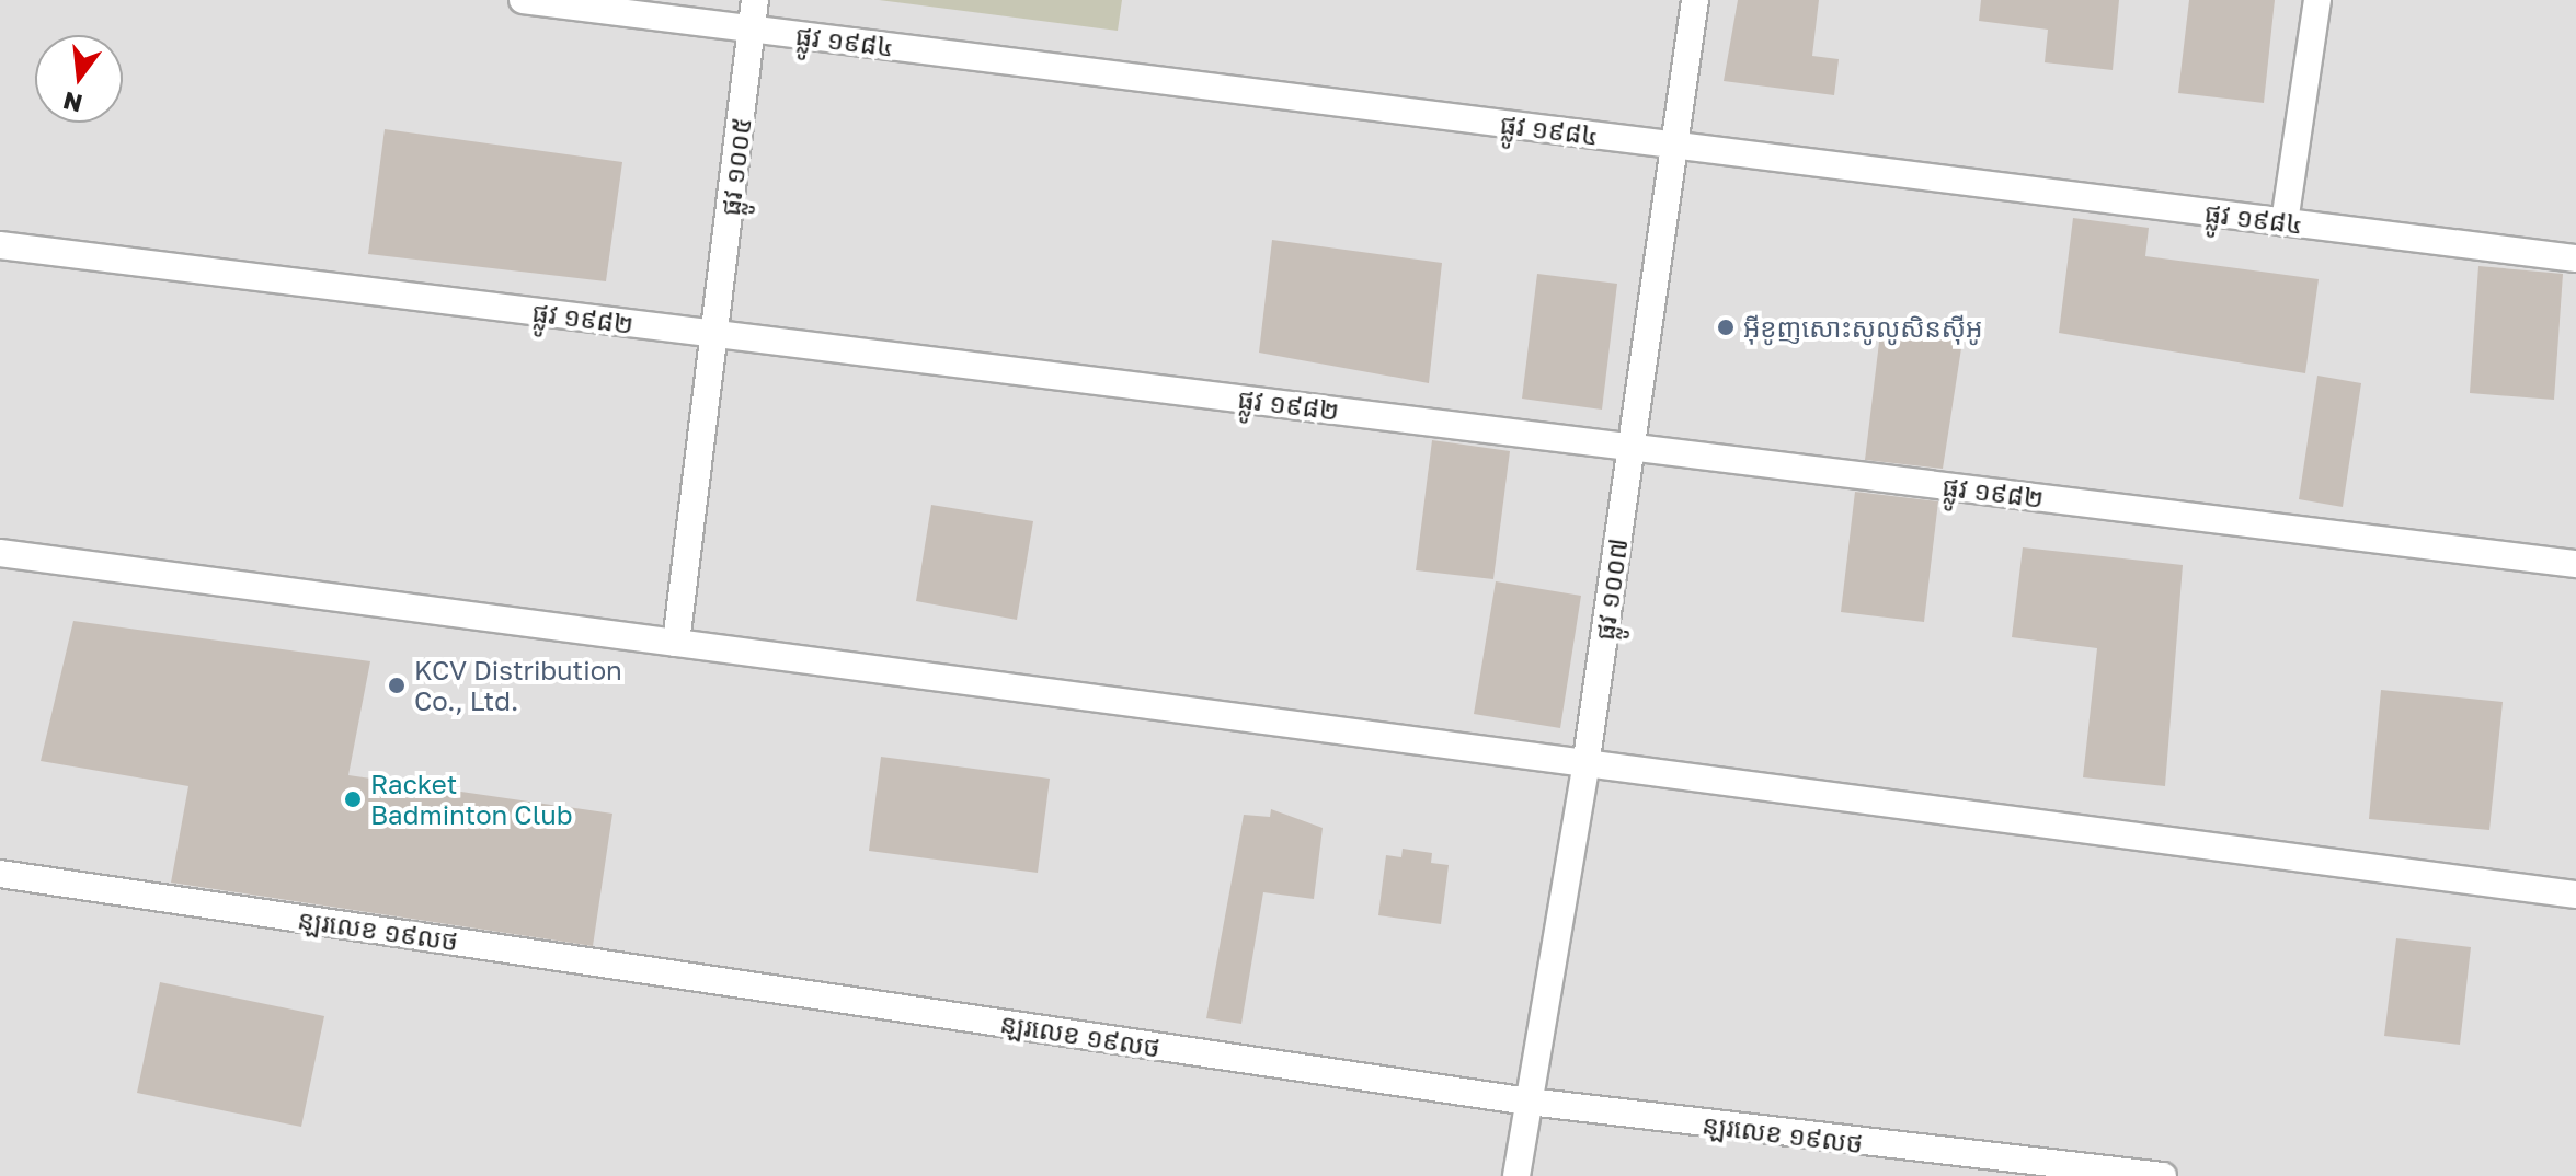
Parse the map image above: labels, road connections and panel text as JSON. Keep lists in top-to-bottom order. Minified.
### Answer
{"streets":{"street":["ផ្លូវ ១៩៨៤","ផ្លូវ ១០០៥","ផ្លូវ ១៩៨២","ផ្លូវ ១០០៧","ន្ឡរលេខ ១៩លថ"]},"crossings":[["ផ្លូវ ១៩៨៤","ផ្លូវ ១០០៥"],["ផ្លូវ ១៩៨៤","ផ្លូវ ១០០៧"],["ផ្លូវ ១០០៥","ផ្លូវ ១៩៨២"],["ផ្លូវ ១៩៨២","ផ្លូវ ១០០៧"],["ផ្លូវ ១០០៧","ន្ឡរលេខ ១៩លថ"]],"places":["អ៊ីខូញសោះសូលូសិនស៊ីអូ","KCV Distribution Co., Ltd.","Racket Badminton Club"],"north":"bottom"}
